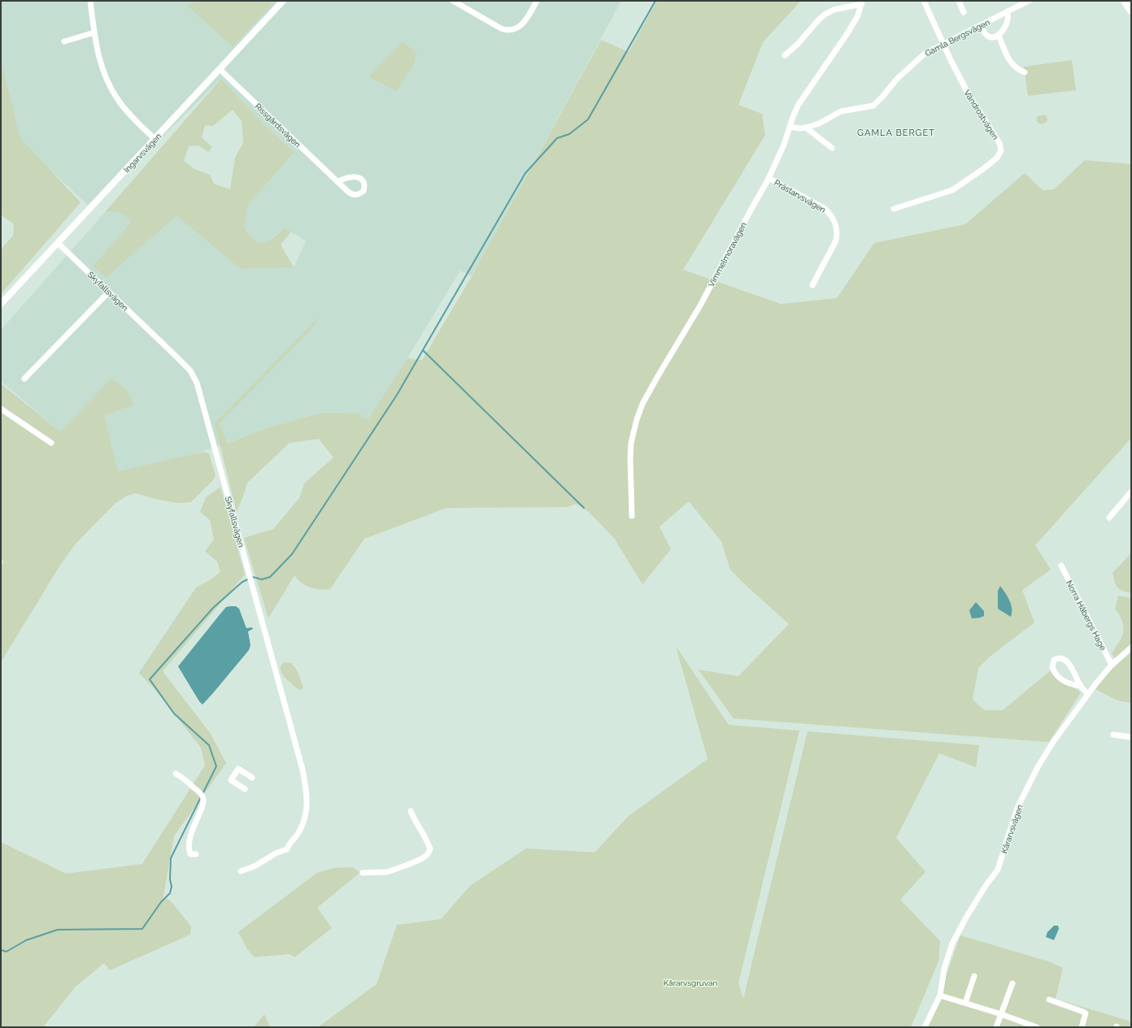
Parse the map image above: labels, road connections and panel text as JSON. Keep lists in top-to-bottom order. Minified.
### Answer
{"streets":{"street":["Gamla Bergsvägen","Vändrostvägen","Rissgårdsvägen","Ingarvsvägen","Prästarvsvägen","Vimmelmoravägen","Skyfallsvägen","Norra Håbergs Hage","Kårarvsvägen"]},"crossings":[["Gamla Bergsvägen","Vändrostvägen"],["Gamla Bergsvägen","Vimmelmoravägen"],["Rissgårdsvägen","Ingarvsvägen"],["Ingarvsvägen","Skyfallsvägen"],["Prästarvsvägen","Vimmelmoravägen"],["Norra Håbergs Hage","Kårarvsvägen"]],"districts":["GAMLA BERGET"],"parks":["Kårarvsgruvan"]}
